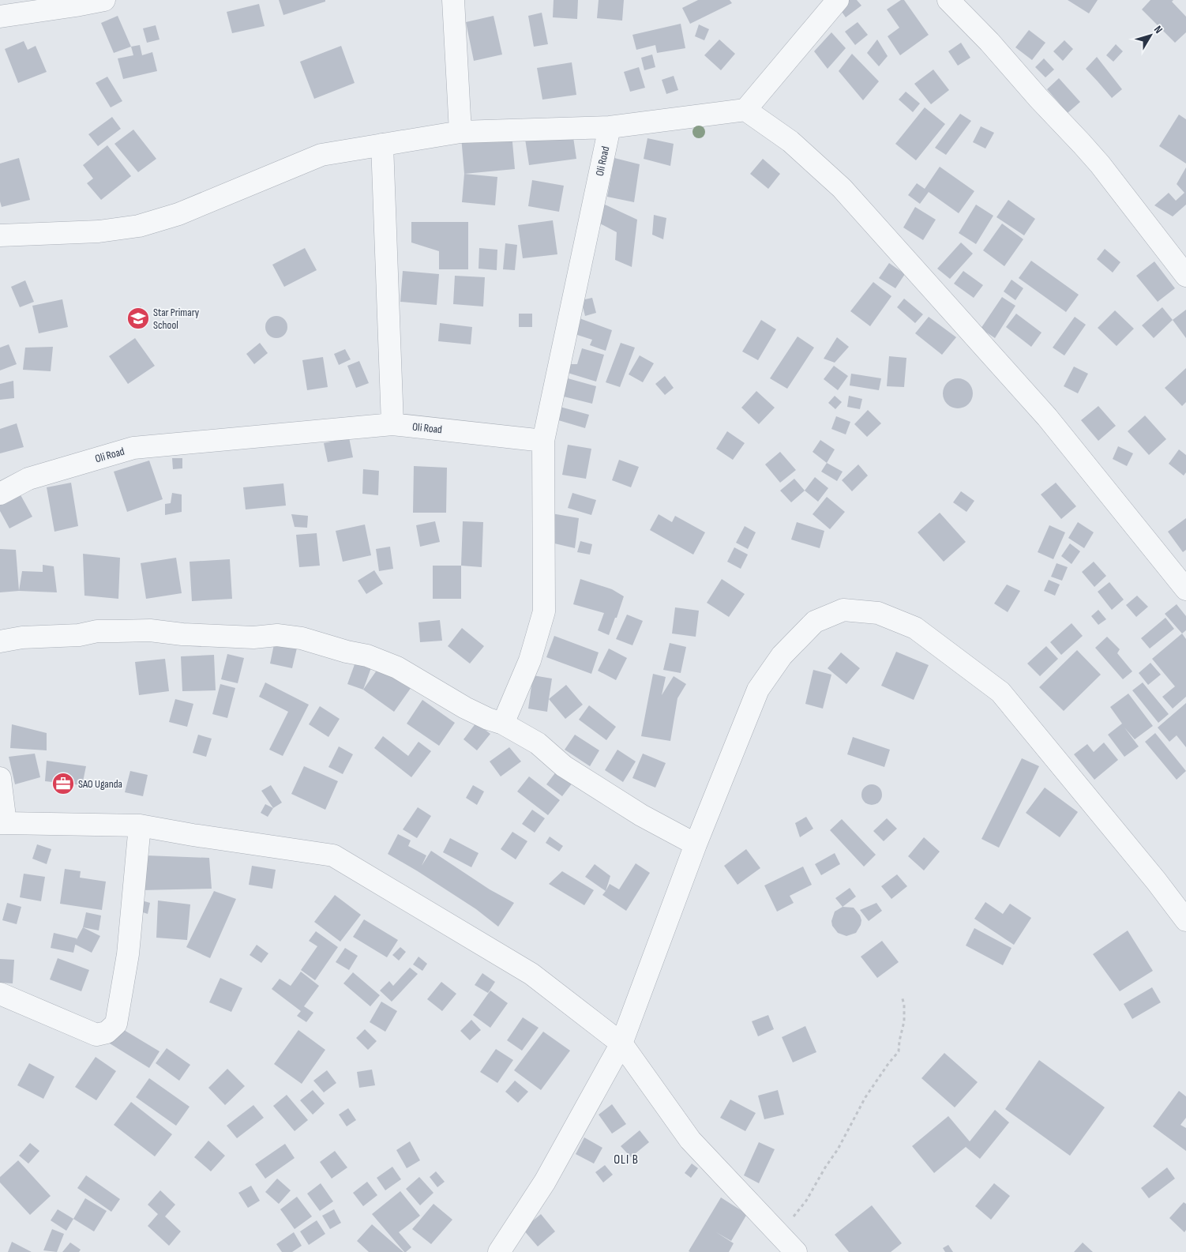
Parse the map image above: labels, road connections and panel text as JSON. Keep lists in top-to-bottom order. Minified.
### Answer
{"streets":{"street":["Oli Road"]},"districts":["OLI B"],"places":{"school or university":["Star Primary School"],"office":["SAO Uganda"]},"north":"top right"}
